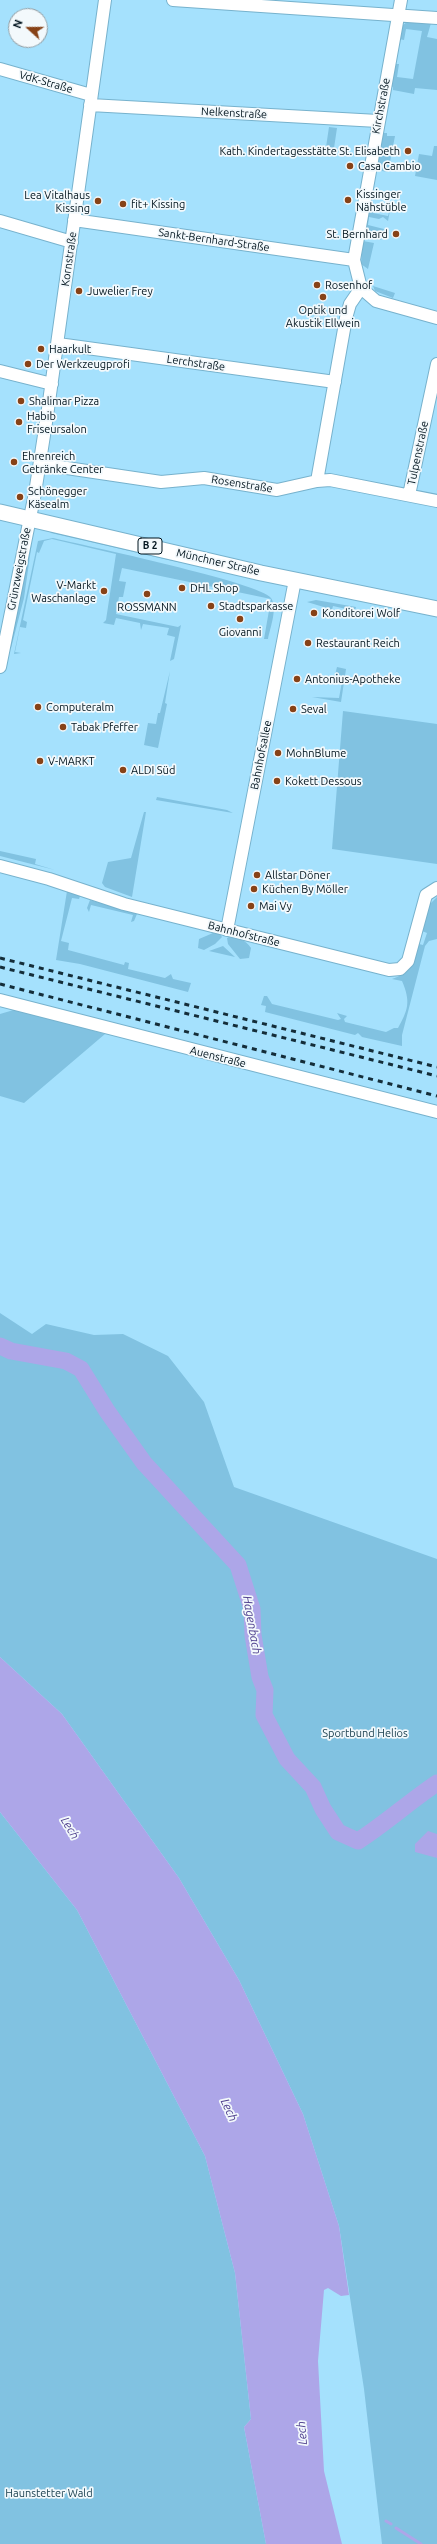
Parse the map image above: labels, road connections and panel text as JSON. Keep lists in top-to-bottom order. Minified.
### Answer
{"streets":{"main road":["B 2","Münchner Straße"],"street":["VdK-Straße","Kirchstraße","Nelkenstraße","Sankt-Bernhard-Straße","Kornstraße","Lerchstraße","Tulpenstraße","Rosenstraße","Grünzweigstraße","Bahnhofsallee","Bahnhofstraße","Auenstraße"]},"crossings":[["VdK-Straße","Nelkenstraße"],["VdK-Straße","Kornstraße"],["Kirchstraße","Nelkenstraße"],["Kirchstraße","Sankt-Bernhard-Straße"],["Nelkenstraße","Kornstraße"],["Sankt-Bernhard-Straße","Kornstraße"],["Kornstraße","Lerchstraße"],["Kornstraße","Rosenstraße"],["Kornstraße","Münchner Straße"],["Kornstraße","Grünzweigstraße"],["Tulpenstraße","Rosenstraße"],["Münchner Straße","Grünzweigstraße"],["Münchner Straße","Bahnhofsallee"],["Bahnhofsallee","Bahnhofstraße"]],"water":["Hagenbach","Lech"],"parks":["Sportbund Helios","Haunstetter Wald"],"places":["Kath. Kindertagesstätte St. Elisabeth","Casa Cambio","Kissinger Nähstüble","Lea Vitalhaus Kissing","fit+ Kissing","St. Bernhard","Rosenhof","Juwelier Frey","Optik und Akustik Ellwein","Haarkult","Der Werkzeugprofi","Shalimar Pizza","Habib Friseursalon","Ehrenreich Getränke Center","Schönegger Käsealm","DHL Shop","V-Markt Waschanlage","ROSSMANN","Stadtsparkasse","Konditorei Wolf","Giovanni","Restaurant Reich","Antonius-Apotheke","Computeralm","Seval","Tabak Pfeffer","MohnBlume","V-MARKT","ALDI Süd","Kokett Dessous","Allstar Döner","Küchen By Möller","Mai Vy"],"north":"left"}
